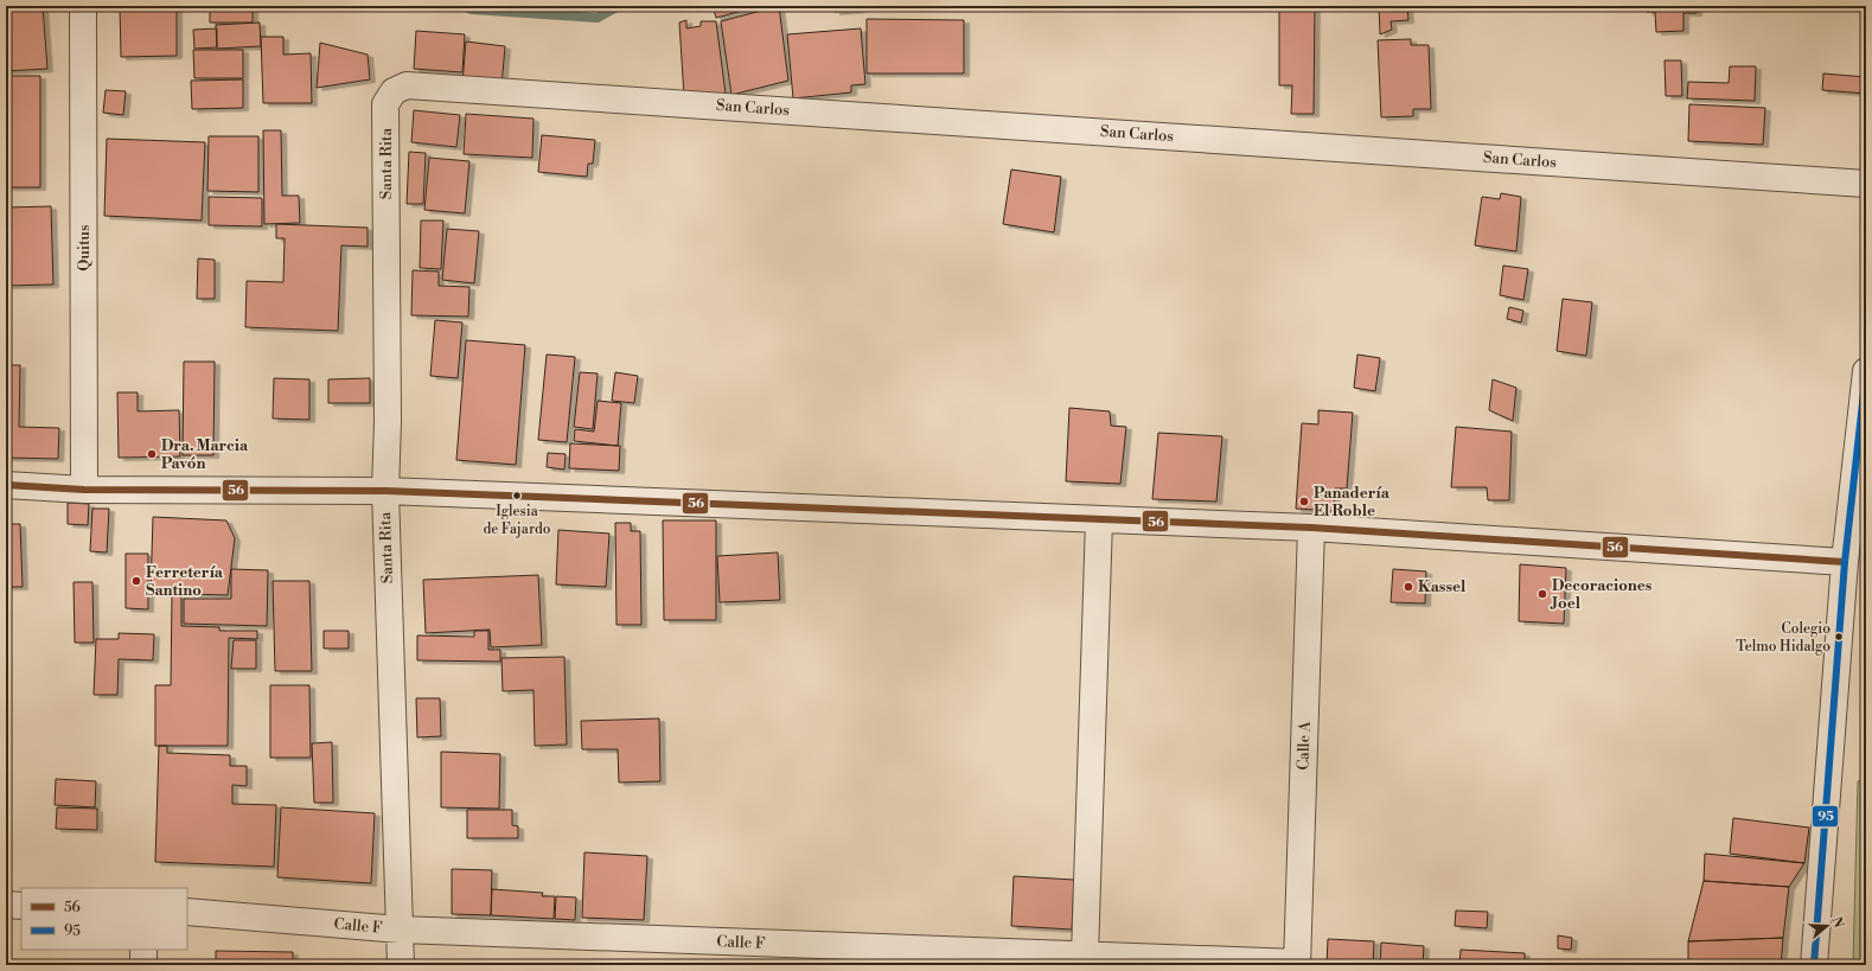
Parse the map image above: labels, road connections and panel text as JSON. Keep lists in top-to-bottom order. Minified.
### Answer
{"streets":{"street":["San Carlos","Santa Rita","Quitus","Calle A","Calle F"]},"crossings":[["San Carlos","Santa Rita"],["Santa Rita","Calle F"],["Calle A","Calle F"]],"places":["Dra. Marcia Pavón","Iglesia de Fajardo","Panadería El Roble","Ferretería Santino","Kassel","Decoraciones Joel","Colegio Telmo Hidalgo"],"lines":["transit line 95","transit line 56"],"legend":["56","95"],"north":"right"}
